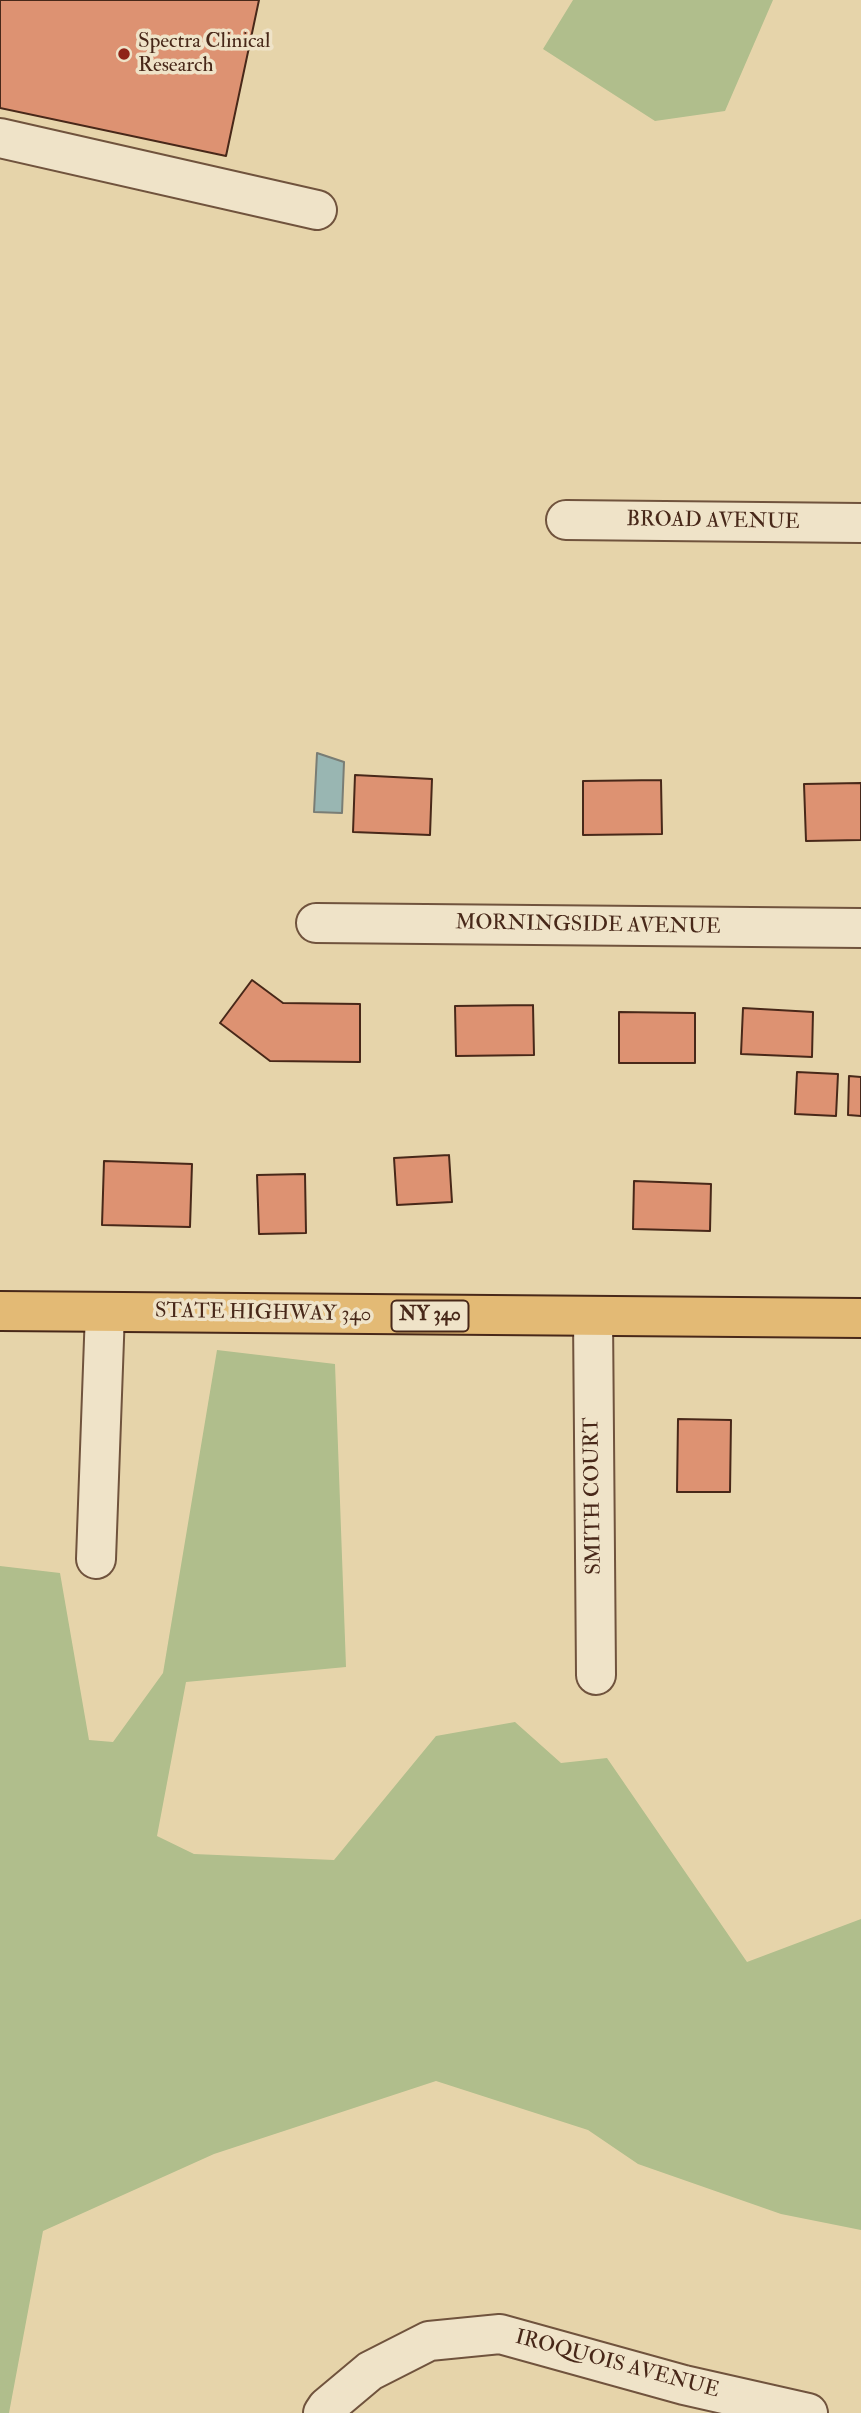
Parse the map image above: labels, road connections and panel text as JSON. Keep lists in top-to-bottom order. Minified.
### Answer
{"streets":{"main road":["STATE HIGHWAY 340","NY 340"],"street":["BROAD AVENUE","MORNINGSIDE AVENUE","SMITH COURT","IROQUOIS AVENUE"]},"crossings":[["STATE HIGHWAY 340","SMITH COURT"]],"places":["Spectra Clinical Research"]}
